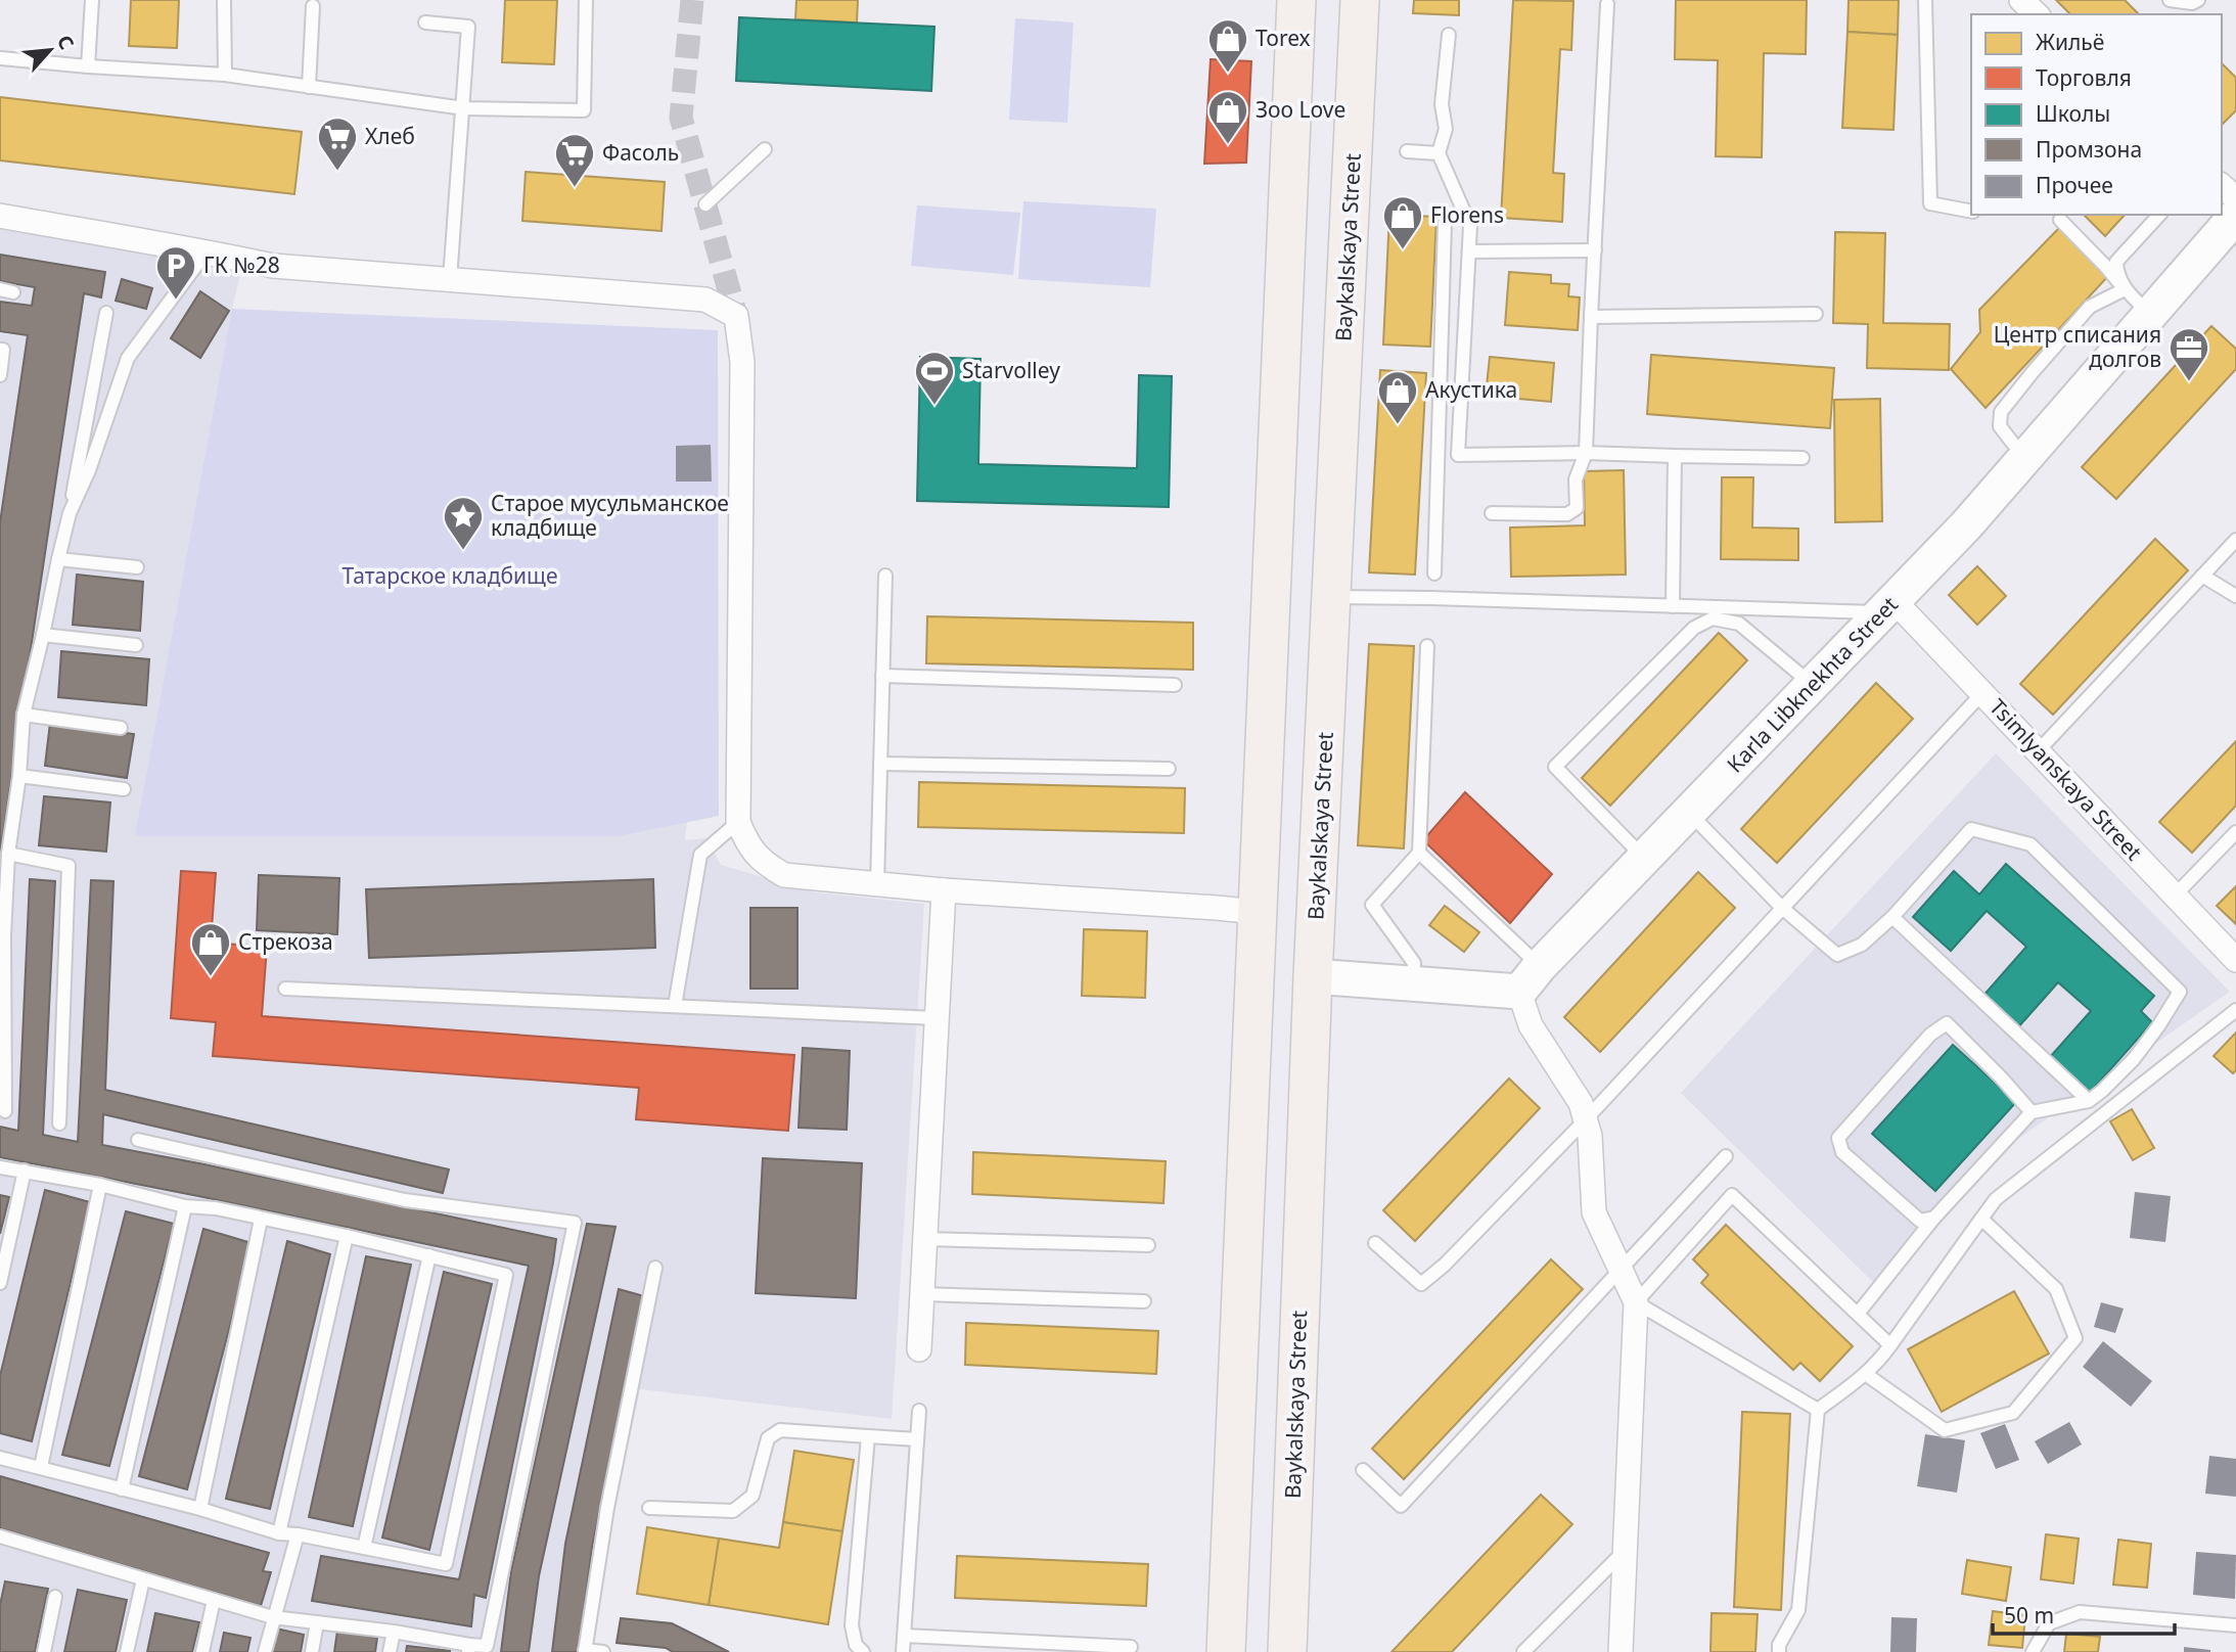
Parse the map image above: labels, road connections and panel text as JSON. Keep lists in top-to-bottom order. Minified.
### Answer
{"streets":{"main road":["Baykalskaya Street"],"street":["Karla Libknekhta Street","Tsimlyanskaya Street"]},"crossings":[["Karla Libknekhta Street","Tsimlyanskaya Street"]],"parks":["Татарское кладбище"],"places":{"shop":["Torex","Зоо Love","Florens","Акустика","Стрекоза"],"supermarket":["Хлеб","Фасоль"],"parking":["ГК №28"],"office":["Центр списания долгов"],"sports":["Starvolley"],"place":["Старое мусульманское кладбище"]},"legend":["Жильё","Торговля","Школы","Промзона","Прочее"],"scale_bar":"50 m","north":"top right"}
